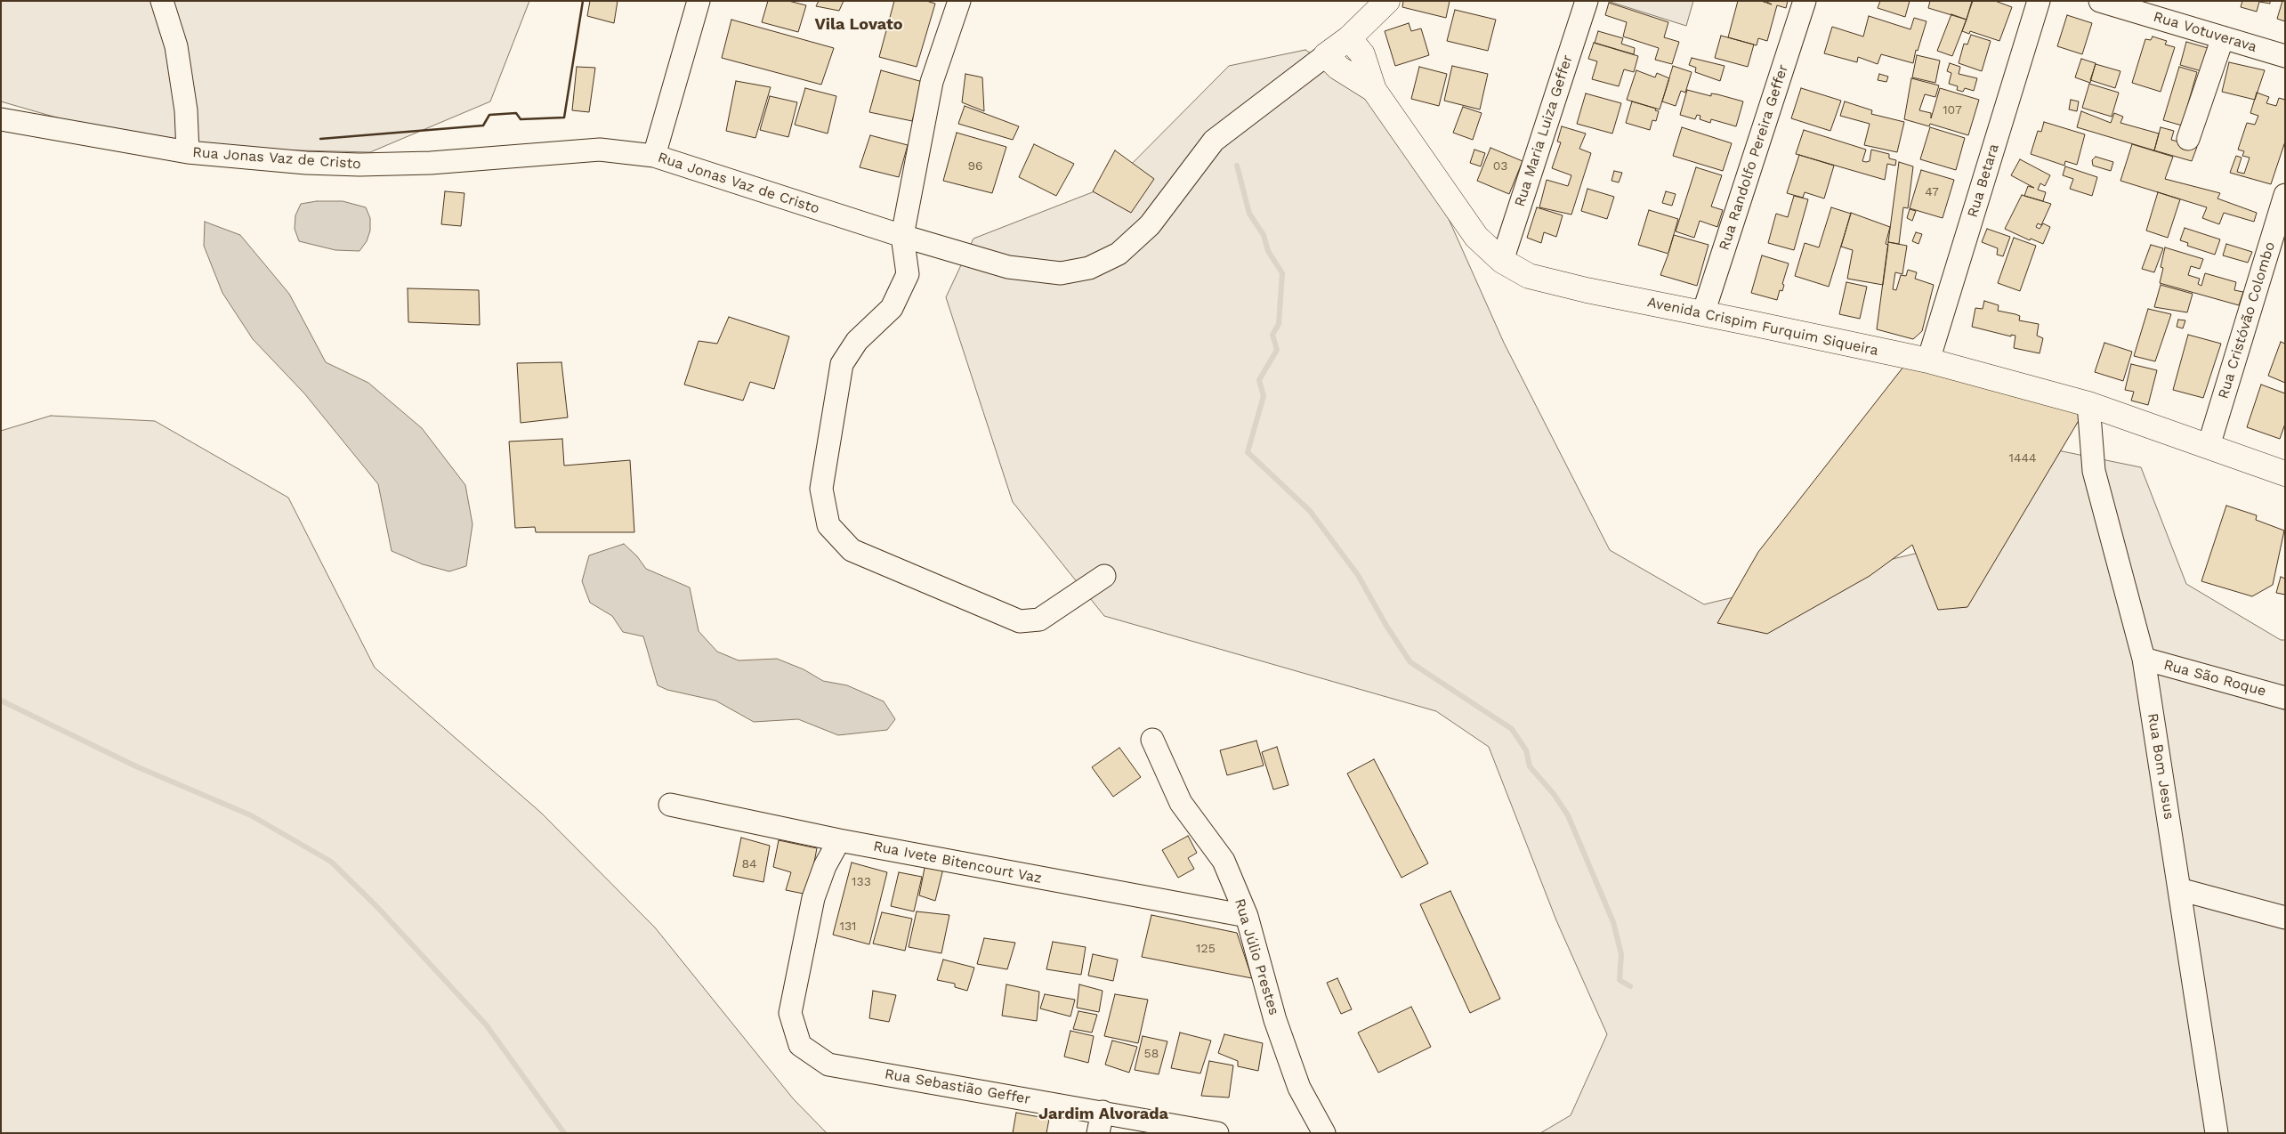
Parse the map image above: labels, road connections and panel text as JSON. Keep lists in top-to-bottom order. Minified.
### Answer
{"streets":{"main road":["Avenida Crispim Furquim Siqueira"],"street":["Rua Votuverava","Rua Maria Luiza Geffer","Rua Randolfo Pereira Geffer","Rua Jonas Vaz de Cristo","Rua Betara","Rua Cristóvão Colombo","Rua São Roque","Rua Bom Jesus","Rua Ivete Bitencourt Vaz","Rua Júlio Prestes","Rua Sebastião Geffer"]},"crossings":[["Rua Maria Luiza Geffer","Avenida Crispim Furquim Siqueira"],["Rua Randolfo Pereira Geffer","Avenida Crispim Furquim Siqueira"],["Rua Betara","Avenida Crispim Furquim Siqueira"],["Rua Cristóvão Colombo","Avenida Crispim Furquim Siqueira"],["Avenida Crispim Furquim Siqueira","Rua Bom Jesus"],["Rua São Roque","Rua Bom Jesus"],["Rua Ivete Bitencourt Vaz","Rua Júlio Prestes"],["Rua Ivete Bitencourt Vaz","Rua Sebastião Geffer"]],"districts":["Vila Lovato","Jardim Alvorada"],"house_numbers":["107","96","03","47","1444","84","133","131","125","58"]}
